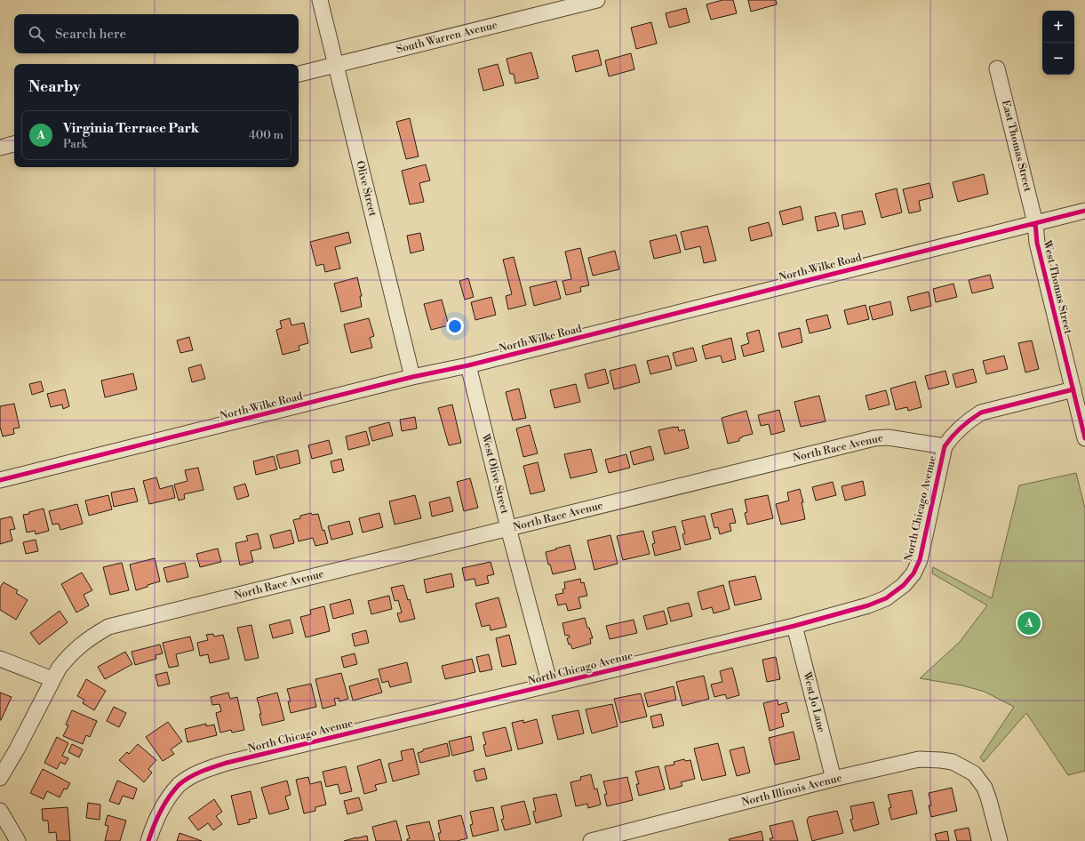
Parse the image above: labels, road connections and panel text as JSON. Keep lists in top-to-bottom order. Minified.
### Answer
{"streets":{"street":["South Warren Avenue","East Thomas Street","Olive Street","North Wilke Road","West Thomas Street","North Race Avenue","West Olive Street","North Chicago Avenue","West Jo Lane","North Illinois Avenue"]},"crossings":[["South Warren Avenue","Olive Street"],["East Thomas Street","North Wilke Road"],["East Thomas Street","West Thomas Street"],["Olive Street","North Wilke Road"],["North Wilke Road","West Thomas Street"],["North Wilke Road","West Olive Street"],["North Race Avenue","West Olive Street"],["North Race Avenue","North Chicago Avenue"],["West Olive Street","North Chicago Avenue"],["North Chicago Avenue","West Jo Lane"],["West Jo Lane","North Illinois Avenue"]],"page":{"map_buttons":["+","−"],"search":"Search here","heading":"Nearby","list":[{"mark":"A","name":"Virginia Terrace Park","note":"Park","value":"400 m"}],"pins":"A"}}
